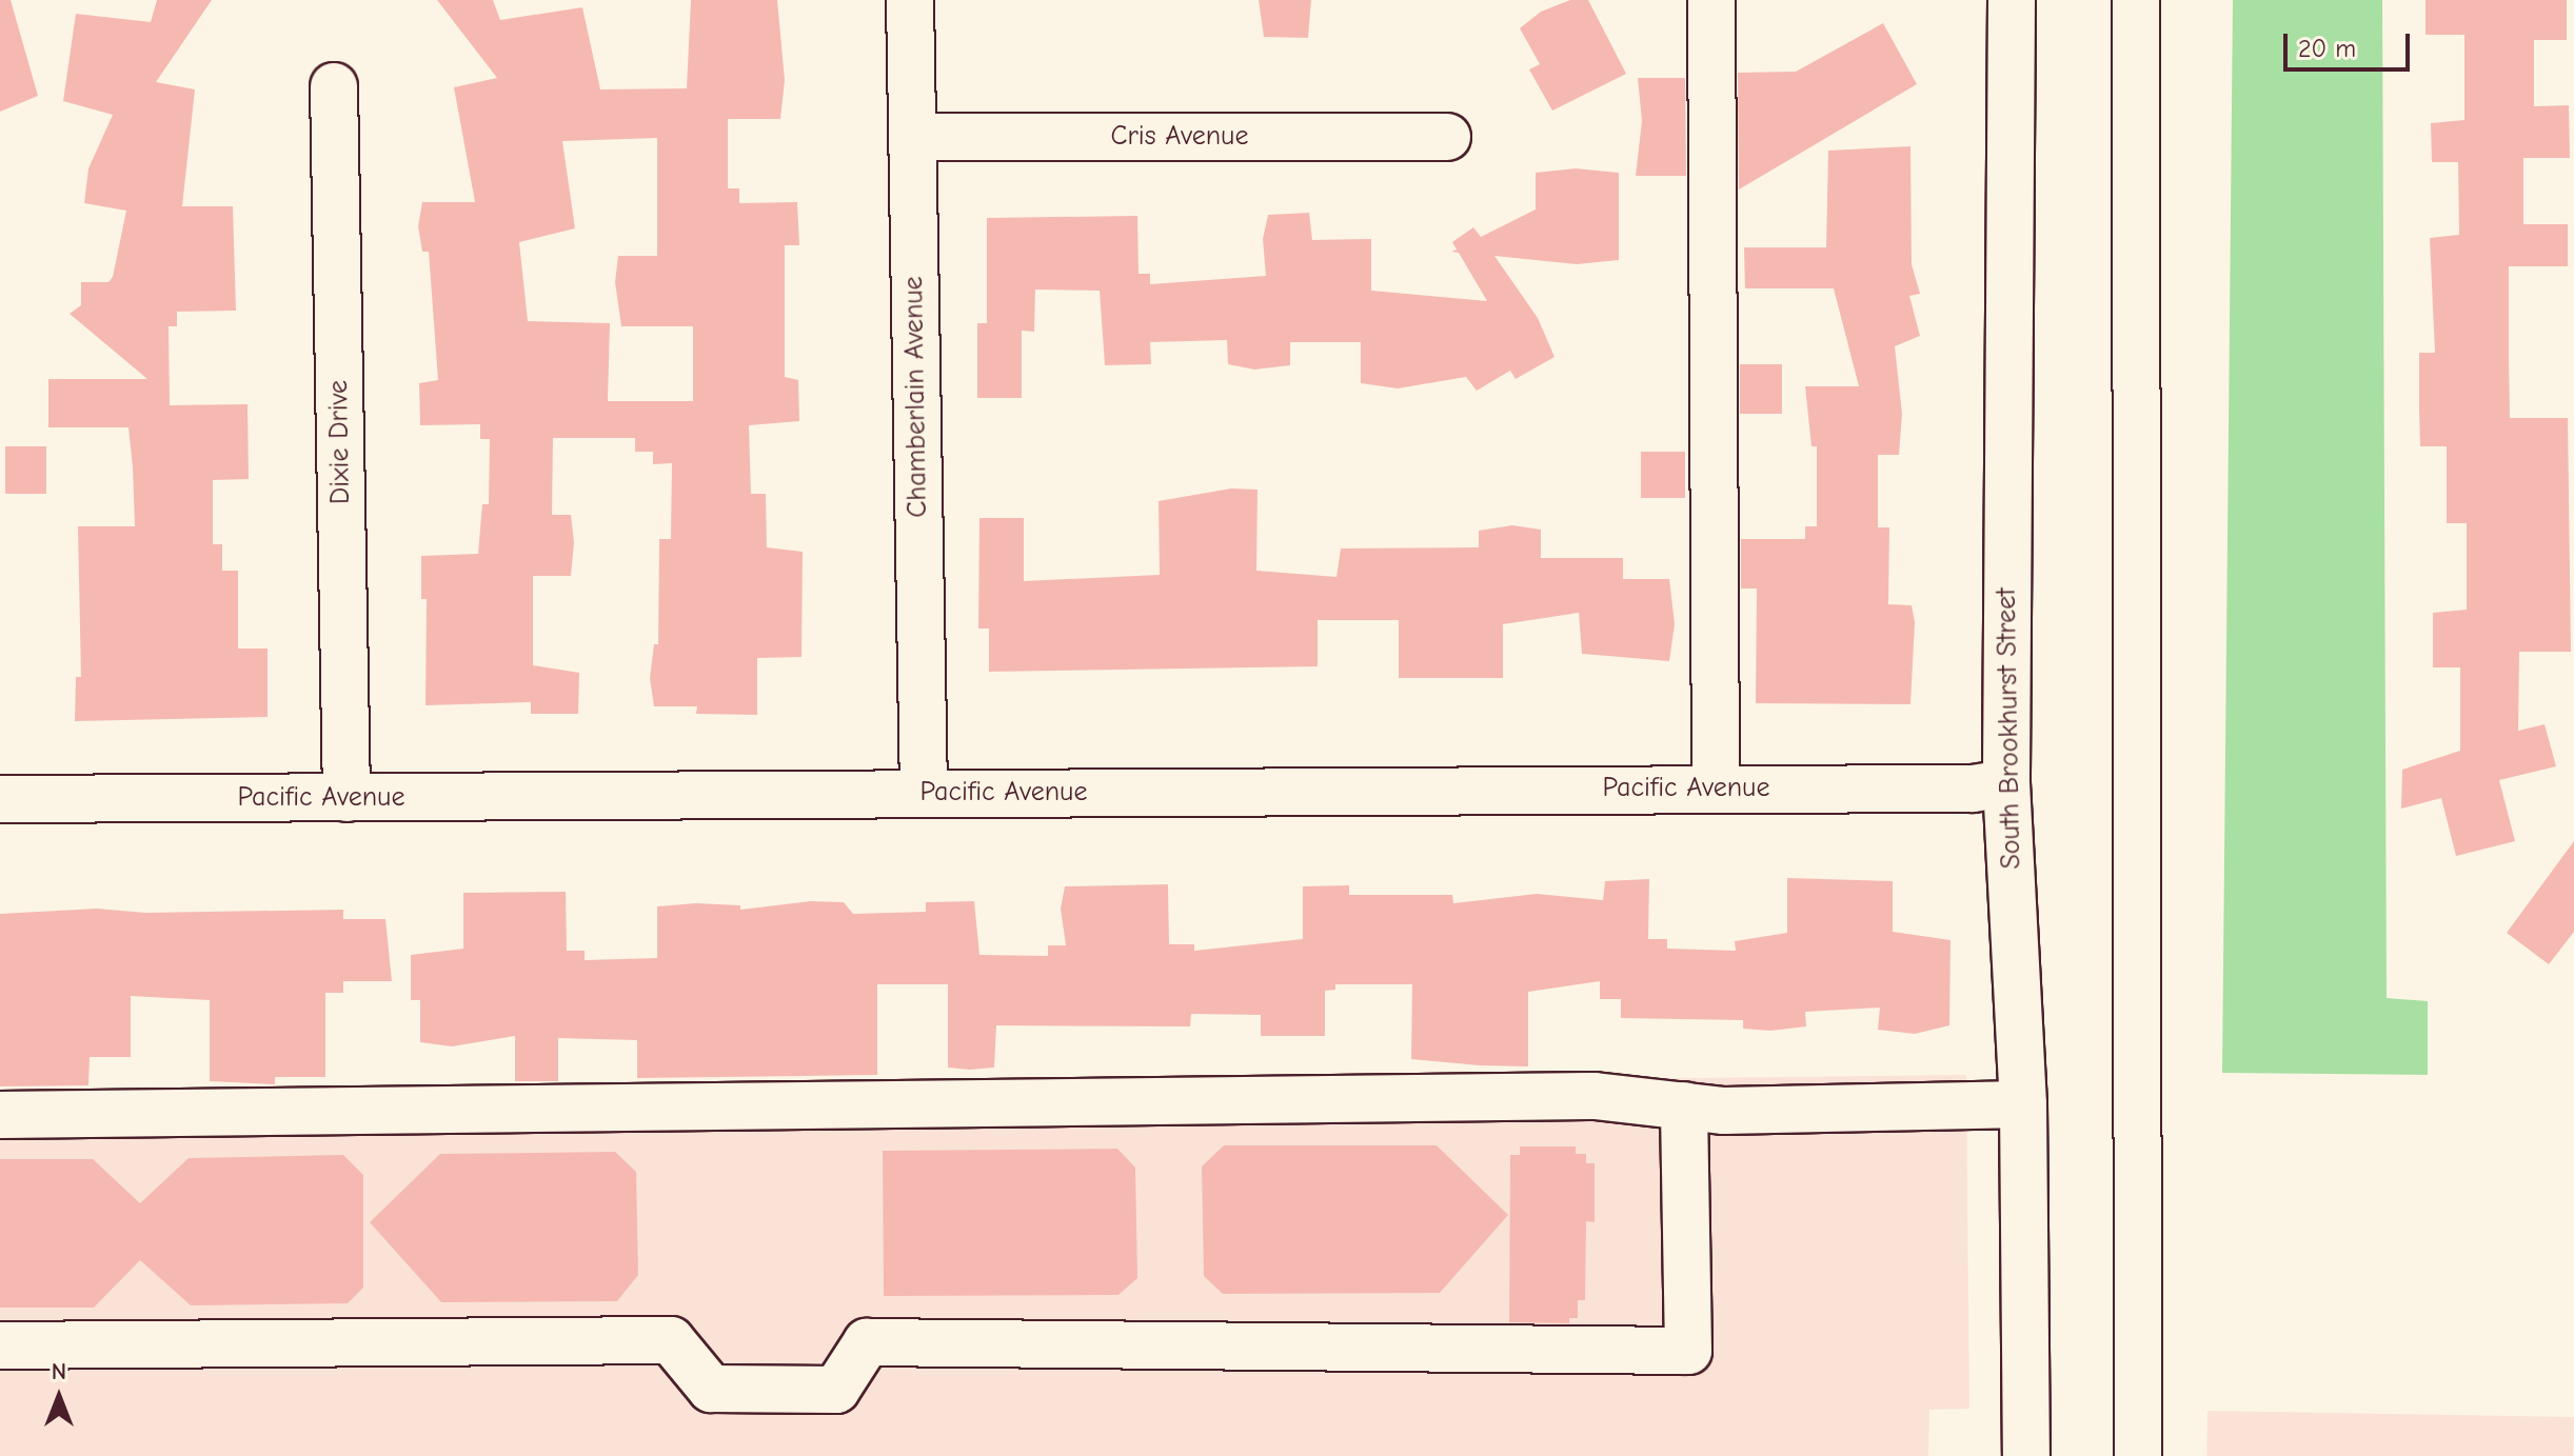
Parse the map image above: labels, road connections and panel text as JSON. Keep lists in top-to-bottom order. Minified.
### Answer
{"streets":{"street":["Cris Avenue","Chamberlain Avenue","Dixie Drive","South Brookhurst Street","Pacific Avenue"]},"crossings":[["Cris Avenue","Chamberlain Avenue"],["Chamberlain Avenue","Pacific Avenue"],["Dixie Drive","Pacific Avenue"],["South Brookhurst Street","Pacific Avenue"]],"scale_bar":"20 m","north":"top"}
